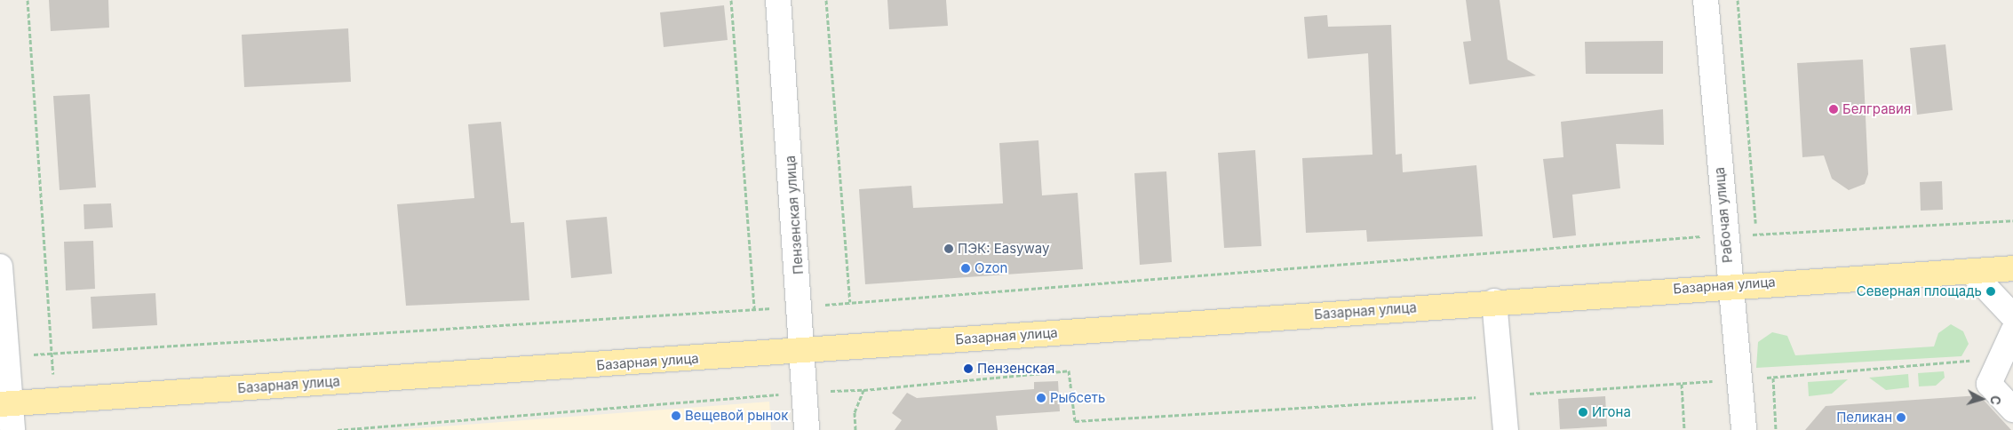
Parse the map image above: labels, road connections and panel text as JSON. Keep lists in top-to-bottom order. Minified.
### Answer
{"streets":{"main road":["Базарная улица"],"street":["Пензенская улица","Рабочая улица"]},"crossings":[["Пензенская улица","Базарная улица"],["Рабочая улица","Базарная улица"]],"places":["Белгравия","ПЭК: Easyway","Ozon","Северная площадь","Пензенская","Рыбсеть","Игона","Вещевой рынок","Пеликан"],"north":"right"}
